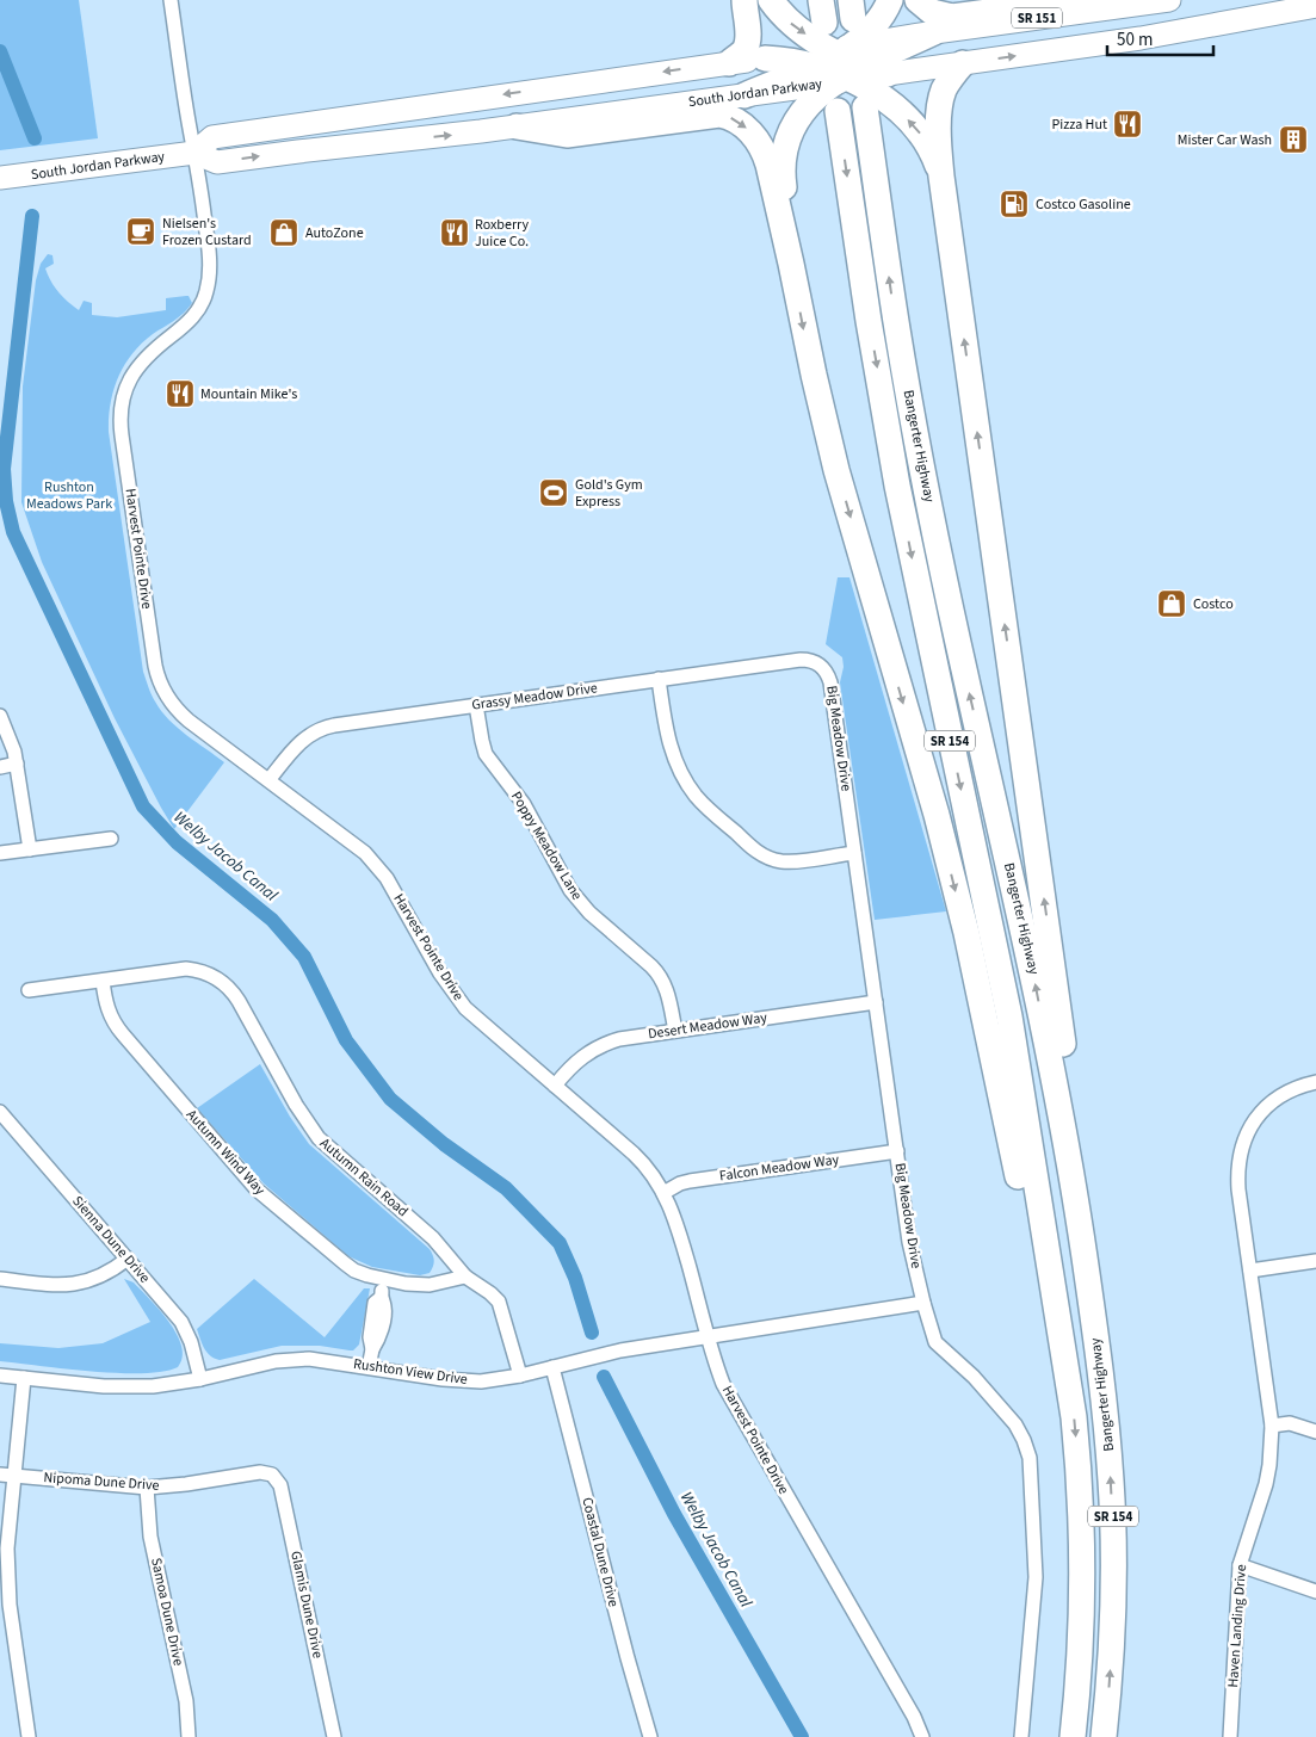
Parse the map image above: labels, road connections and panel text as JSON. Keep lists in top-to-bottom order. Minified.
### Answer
{"streets":{"highway":["Bangerter Highway","SR 154"],"main road":["SR 151","South Jordan Parkway"],"street":["Harvest Pointe Drive","Grassy Meadow Drive","Big Meadow Drive","Poppy Meadow Lane","Desert Meadow Way","Autumn Wind Way","Falcon Meadow Way","Autumn Rain Road","Sienna Dune Drive","Rushton View Drive","Nipoma Dune Drive","Coastal Dune Drive","Glamis Dune Drive","Samoa Dune Drive","Haven Landing Drive"]},"crossings":[["South Jordan Parkway","Harvest Pointe Drive"],["Harvest Pointe Drive","Grassy Meadow Drive"],["Harvest Pointe Drive","Desert Meadow Way"],["Harvest Pointe Drive","Falcon Meadow Way"],["Harvest Pointe Drive","Rushton View Drive"],["Grassy Meadow Drive","Big Meadow Drive"],["Grassy Meadow Drive","Poppy Meadow Lane"],["Big Meadow Drive","Desert Meadow Way"],["Big Meadow Drive","Falcon Meadow Way"],["Big Meadow Drive","Rushton View Drive"],["Poppy Meadow Lane","Desert Meadow Way"],["Autumn Wind Way","Autumn Rain Road"],["Autumn Rain Road","Rushton View Drive"],["Sienna Dune Drive","Rushton View Drive"],["Rushton View Drive","Coastal Dune Drive"],["Nipoma Dune Drive","Glamis Dune Drive"],["Nipoma Dune Drive","Samoa Dune Drive"]],"water":["Welby Jacob Canal"],"parks":["Rushton Meadows Park"],"places":{"restaurant":["Pizza Hut","Roxberry Juice Co.","Mountain Mike's"],"building":["Mister Car Wash"],"fuel station":["Costco Gasoline"],"cafe":["Nielsen's Frozen Custard"],"shop":["AutoZone","Costco"],"sports":["Gold's Gym Express"]},"scale_bar":"50 m"}
